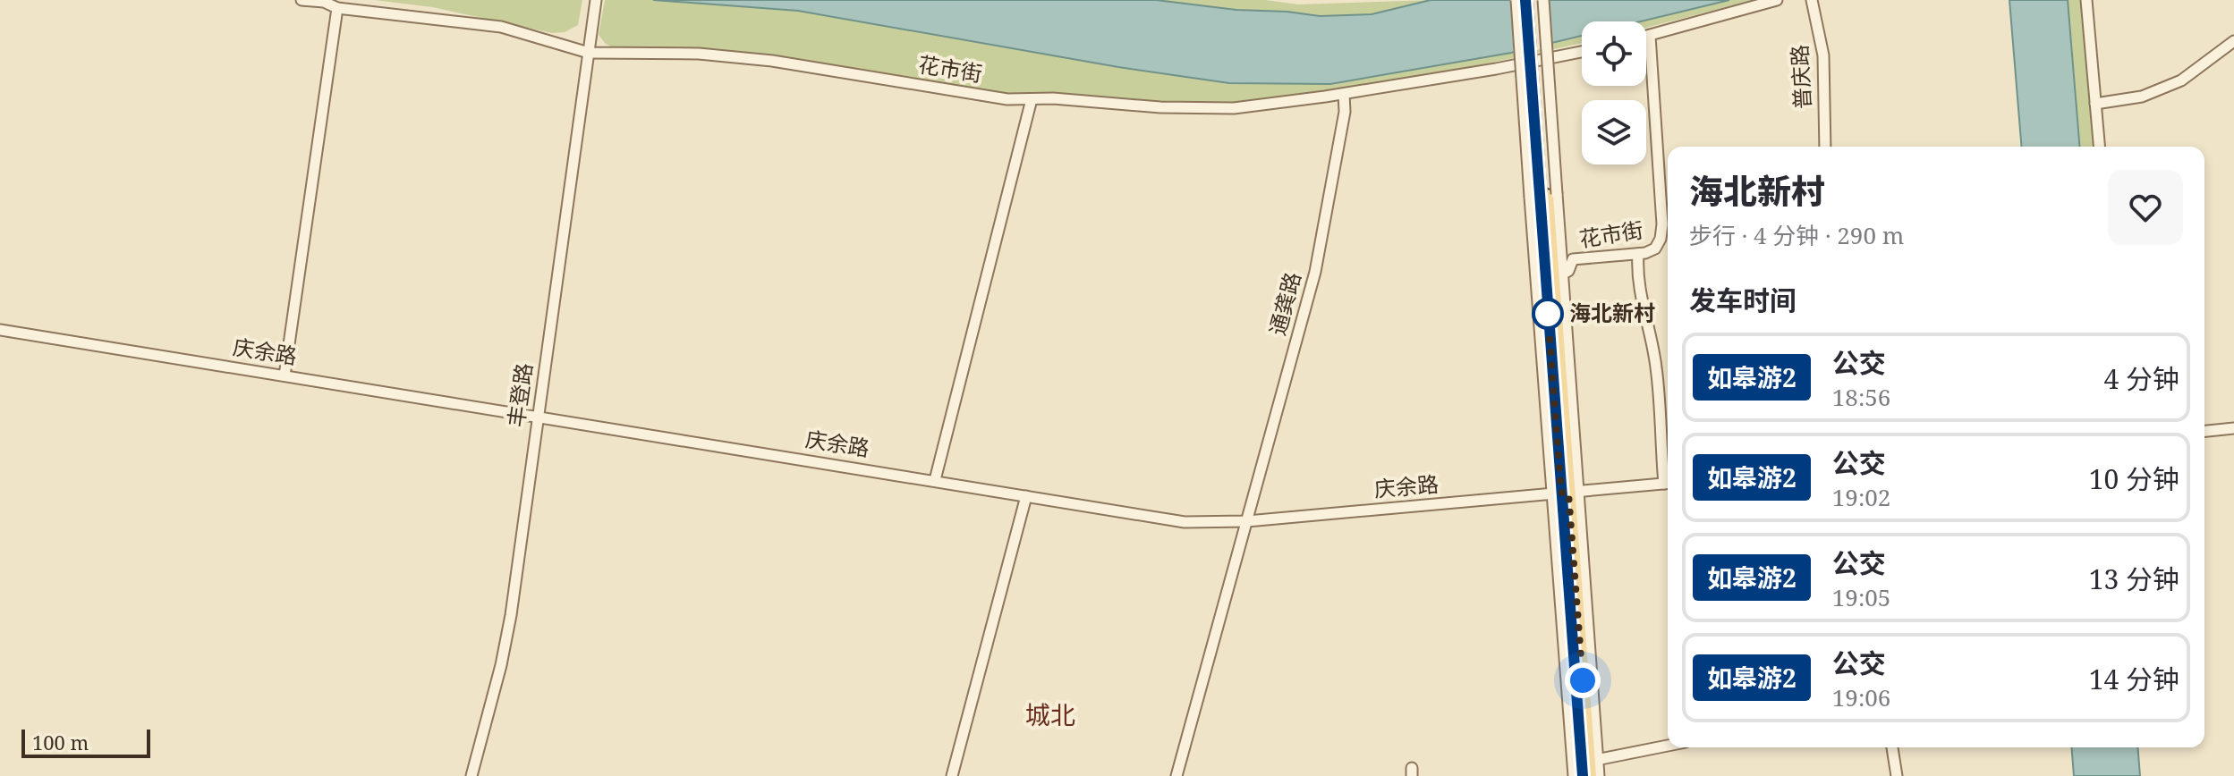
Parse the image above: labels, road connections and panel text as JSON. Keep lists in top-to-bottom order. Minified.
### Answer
{"streets":{"street":["花市街","普庆路","通龚路","庆余路","丰登路"]},"crossings":[["花市街","通龚路"],["花市街","丰登路"],["通龚路","庆余路"],["庆余路","丰登路"]],"districts":["城北"],"places":["海北新村"],"lines":["bus line 如皋游2"],"scale_bar":"100 m","page":{"heading":[["海北新村","步行 · 4 分钟 · 290 m"],"发车时间"],"list":[{"mark":"如皋游2","name":"公交","note":"18:56","value":"4 分钟"},{"mark":"如皋游2","name":"公交","note":"19:02","value":"10 分钟"},{"mark":"如皋游2","name":"公交","note":"19:05","value":"13 分钟"},{"mark":"如皋游2","name":"公交","note":"19:06","value":"14 分钟"}],"scale":"100 m"}}
